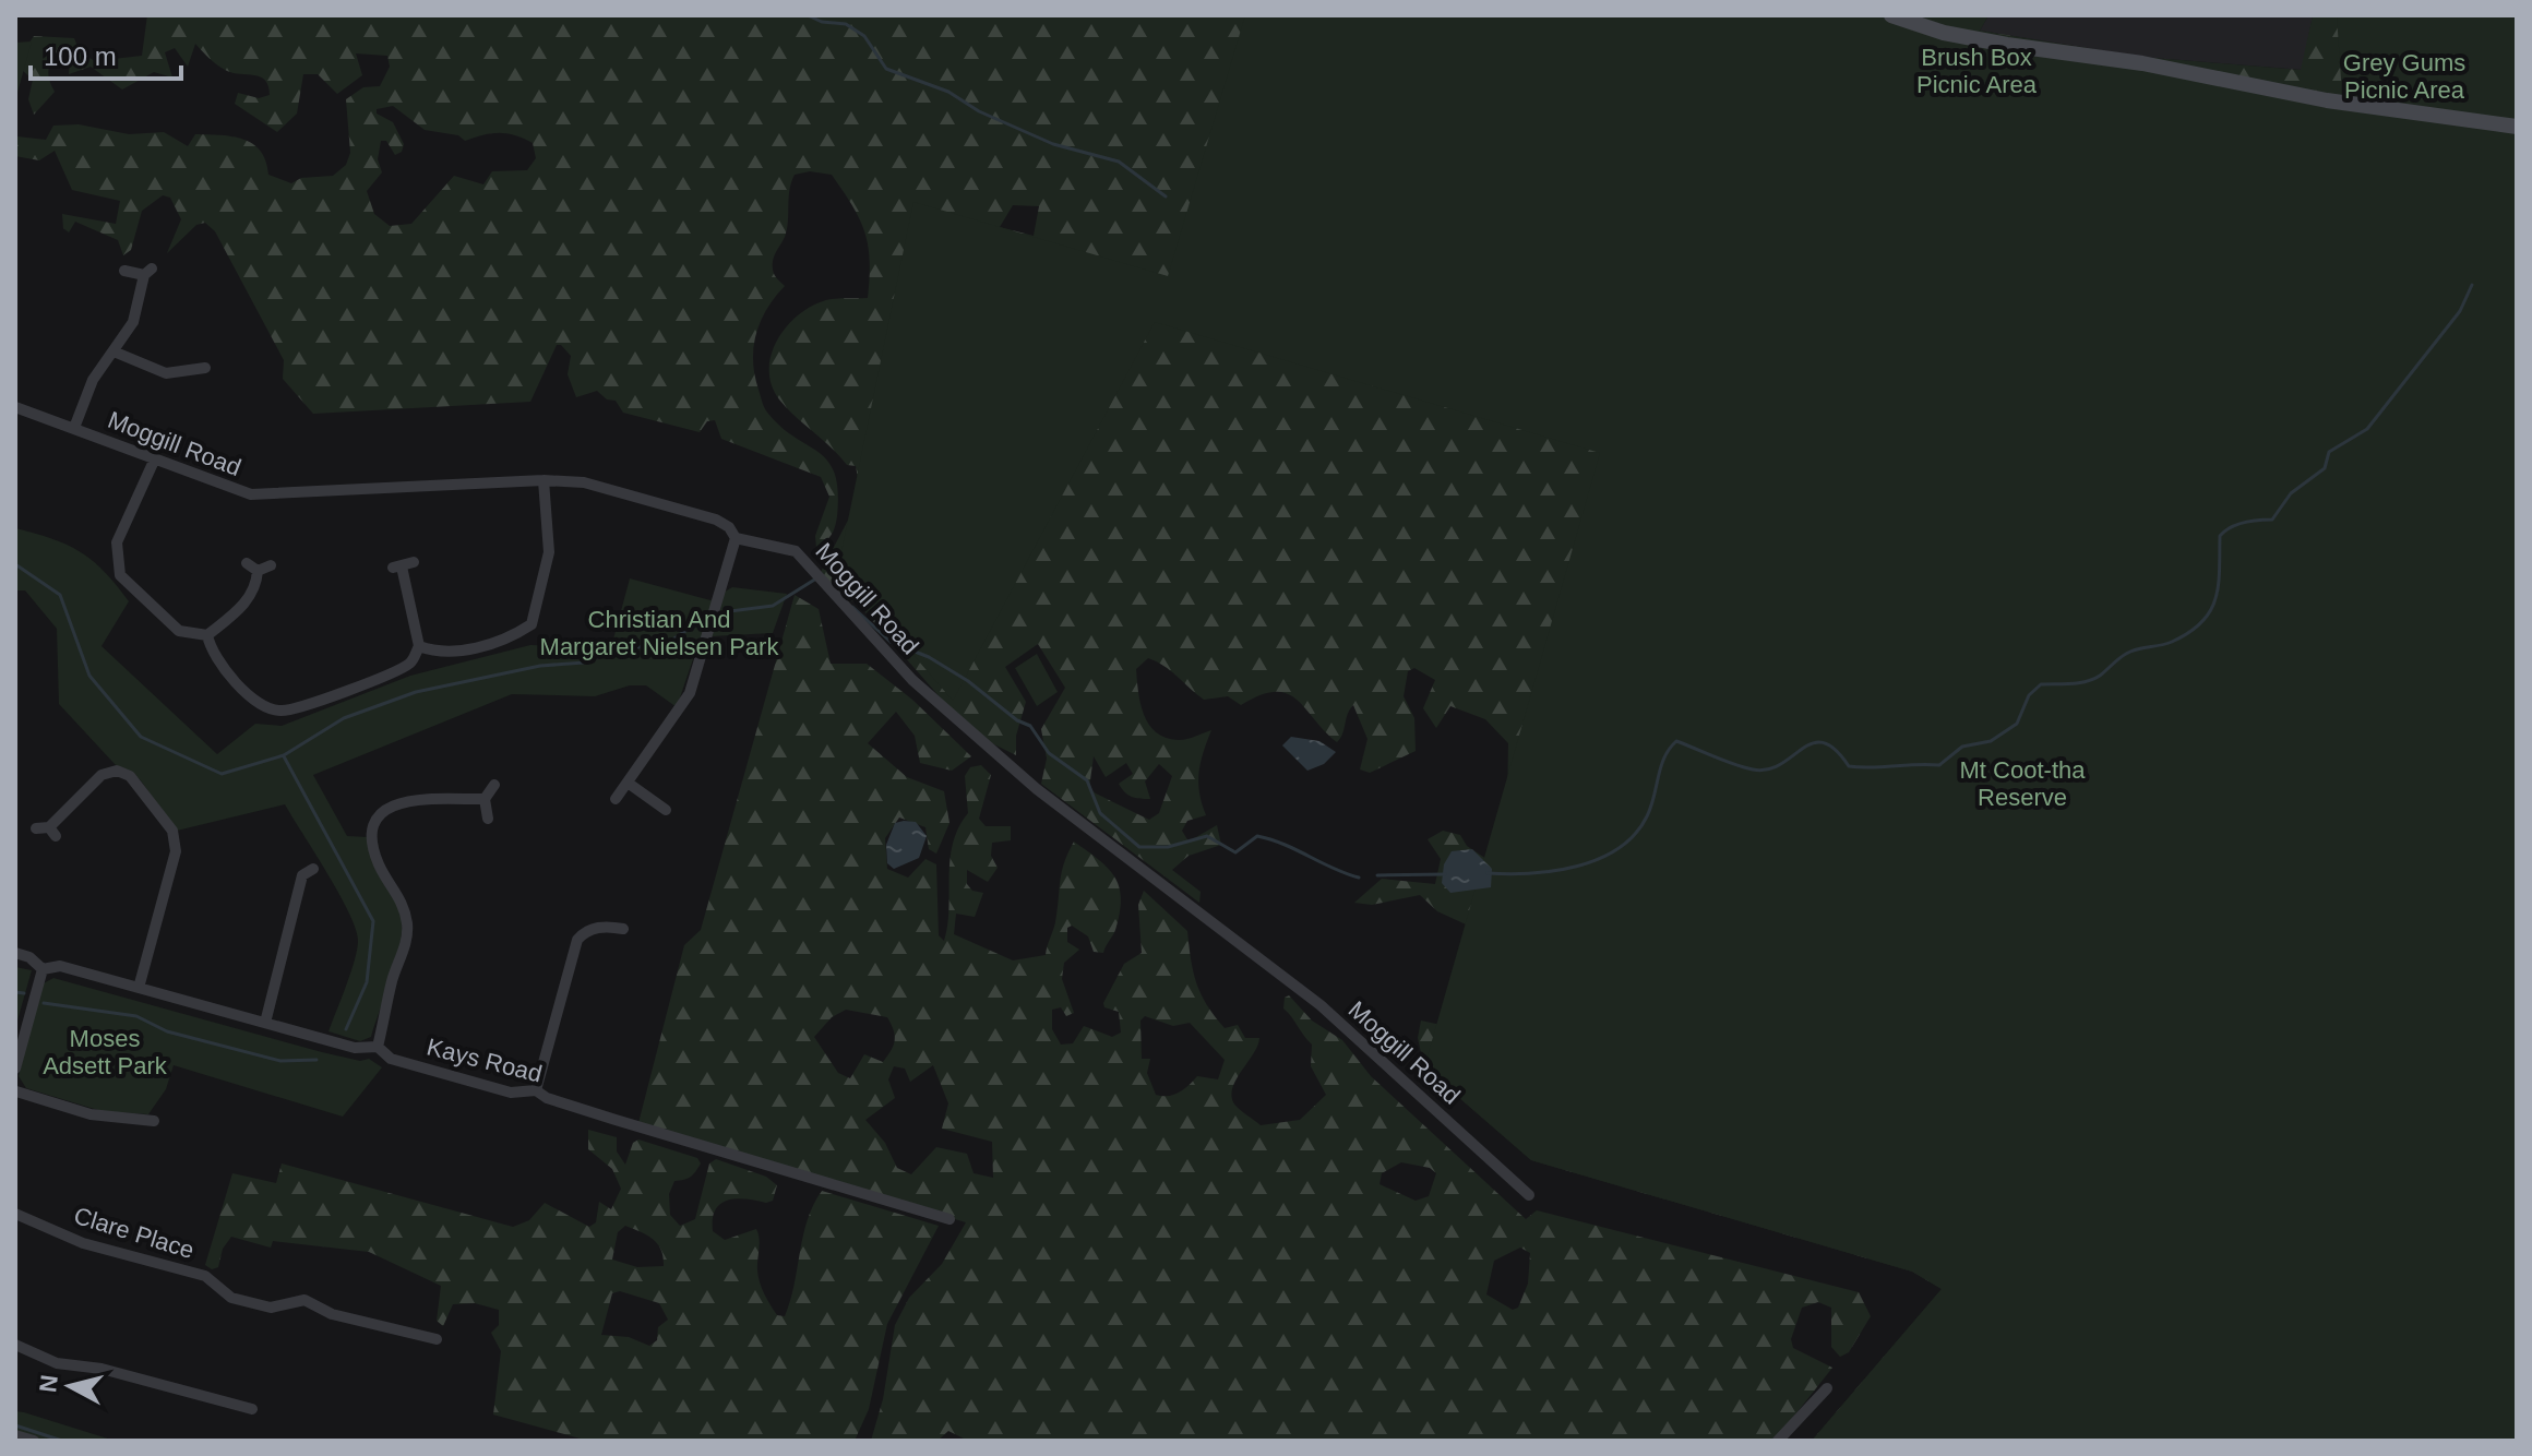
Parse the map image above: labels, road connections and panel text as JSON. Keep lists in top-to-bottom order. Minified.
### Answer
{"streets":{"street":["Moggill Road","Kays Road","Clare Place"]},"parks":["Brush Box Picnic Area","Grey Gums Picnic Area","Christian And Margaret Nielsen Park","Mt Coot-tha Reserve","Moses Adsett Park"],"scale_bar":"100 m","north":"left"}
